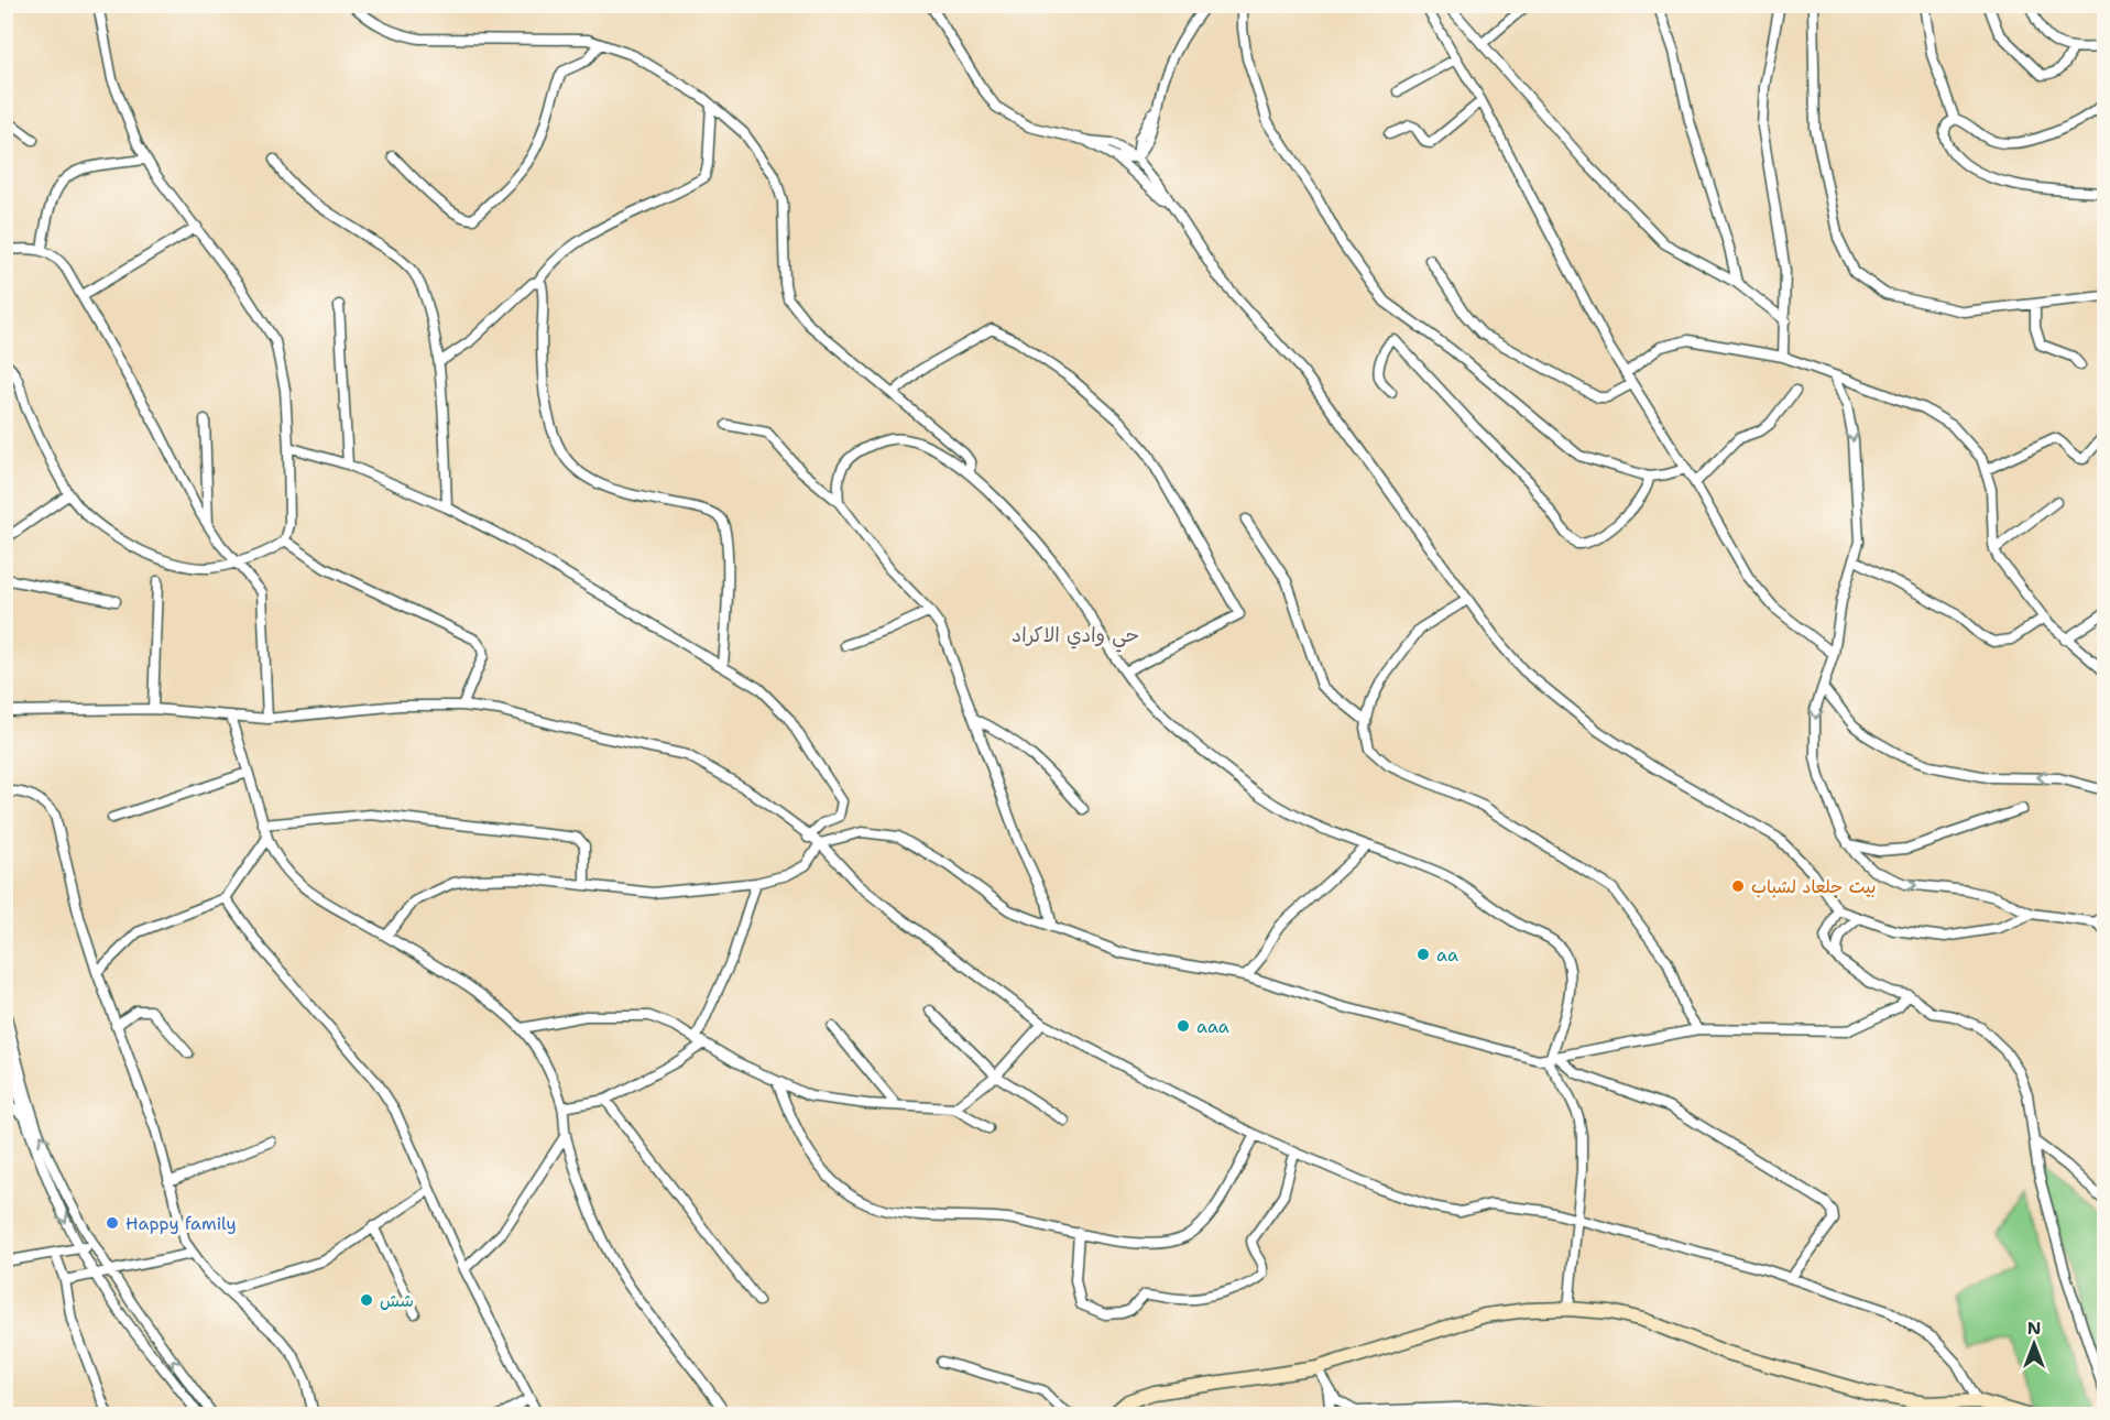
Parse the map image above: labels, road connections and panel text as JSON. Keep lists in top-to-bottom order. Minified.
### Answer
{"districts":["حي وادي الاكراد"],"places":["بيت جلعاد لشباب","aa","aaa","Happy family","شش"],"north":"top"}
